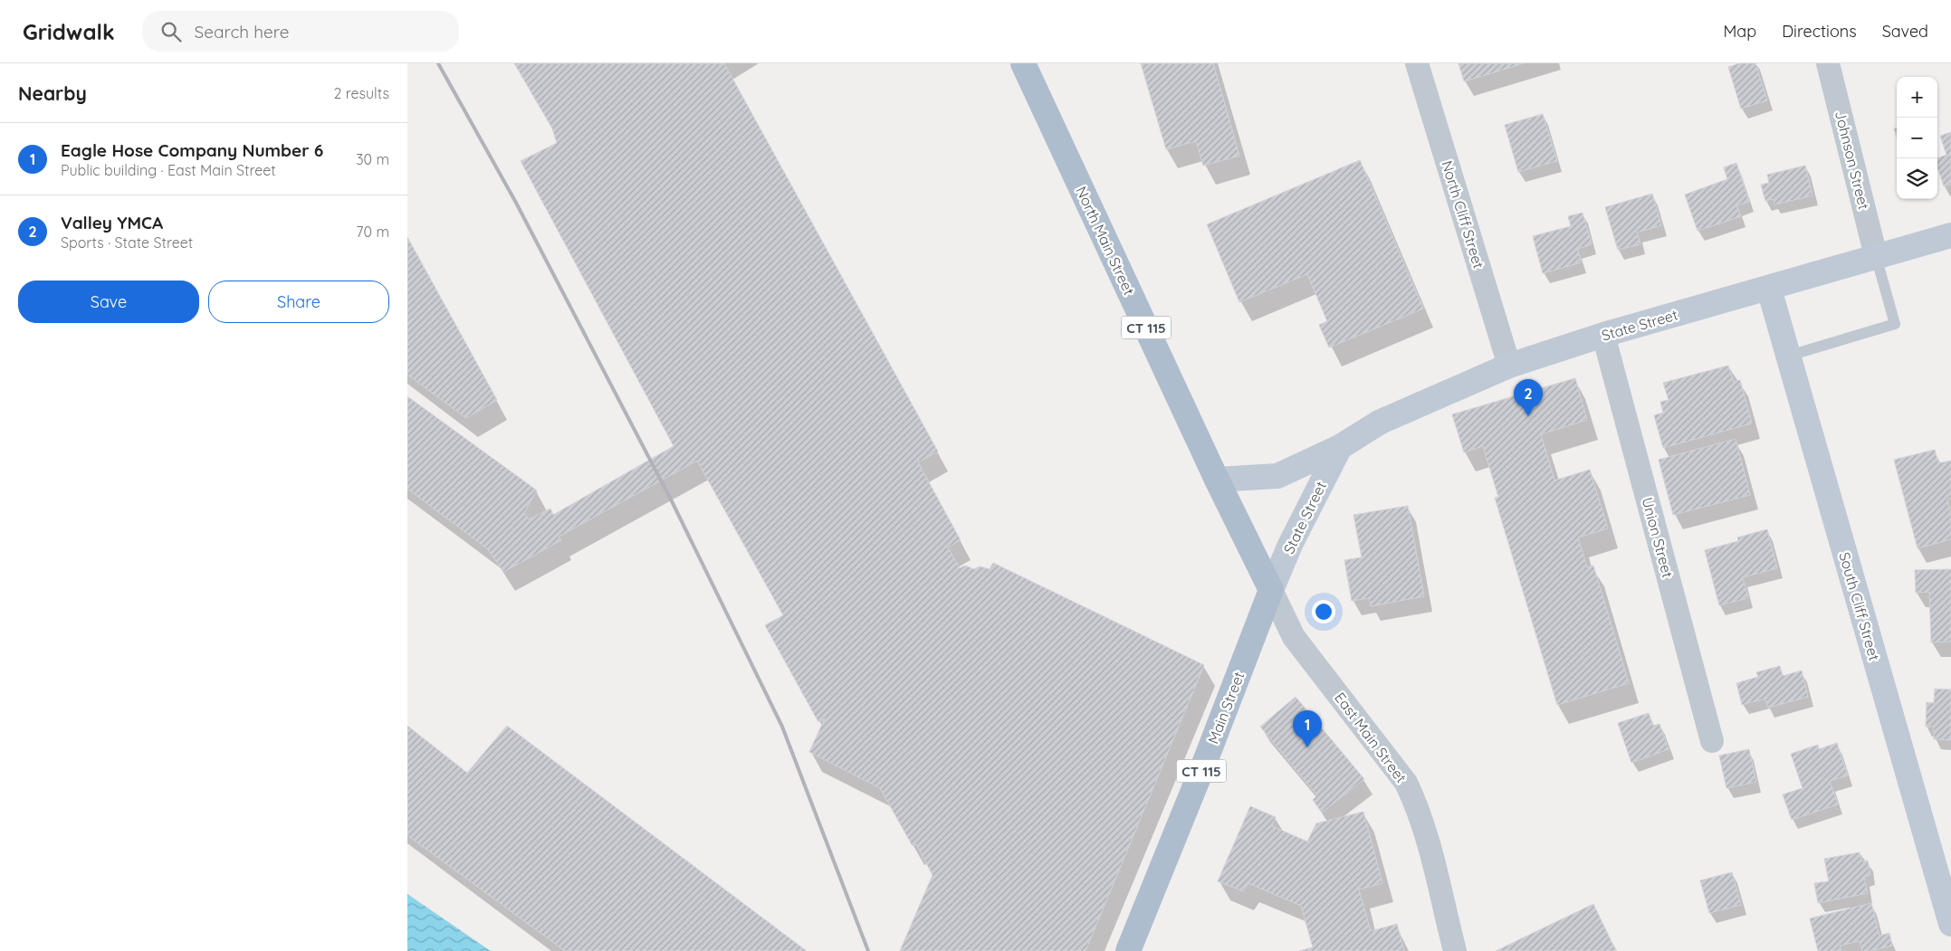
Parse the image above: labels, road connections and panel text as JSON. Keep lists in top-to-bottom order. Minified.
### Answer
{"streets":{"main road":["North Main Street","State Street","CT 115","South Cliff Street","Main Street"],"street":["Johnson Street","North Cliff Street","Union Street","East Main Street"]},"crossings":[["Johnson Street","State Street"],["North Cliff Street","State Street"],["North Main Street","State Street"],["North Main Street","Main Street"],["North Main Street","East Main Street"],["State Street","Union Street"],["State Street","South Cliff Street"],["State Street","Main Street"],["State Street","East Main Street"],["Main Street","East Main Street"]],"page":{"header":"Gridwalk","search":"Search here","nav":["Map","Directions","Saved"],"heading":["Nearby","2 results"],"map_buttons":["+","−"],"list":[{"mark":"1","name":"Eagle Hose Company Number 6","note":"Public building · East Main Street","value":"30 m"},{"mark":"2","name":"Valley YMCA","note":"Sports · State Street","value":"70 m"}],"buttons":["Save","Share"],"pins":["2","1"]}}
